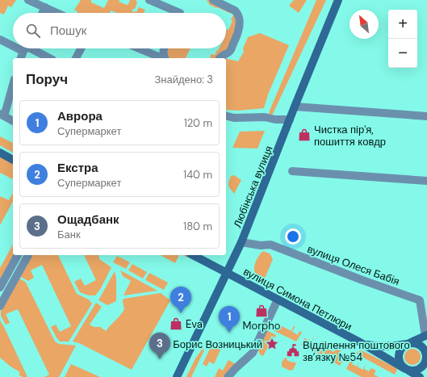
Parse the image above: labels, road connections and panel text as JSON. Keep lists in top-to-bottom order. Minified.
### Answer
{"streets":{"street":["Любінська вулиця","вулиця Олеся Бабія","вулиця Симона Петлюри"]},"crossings":[["Любінська вулиця","вулиця Олеся Бабія"],["Любінська вулиця","вулиця Симона Петлюри"]],"places":{"shop":["Чистка пір'я, пошиття ковдр","Morpho","Eva"],"place":["Борис Возницький"],"public building":["Відділення поштового зв’язку №54"]},"north":"top left","page":{"map_buttons":["+","−"],"search":"Пошук","heading":["Поруч","Знайдено: 3"],"list":[{"mark":"1","name":"Аврора","note":"Супермаркет","value":"120 m"},{"mark":"2","name":"Екстра","note":"Супермаркет","value":"140 m"},{"mark":"3","name":"Ощадбанк","note":"Банк","value":"180 m"}],"pins":["2","1","3"]}}
